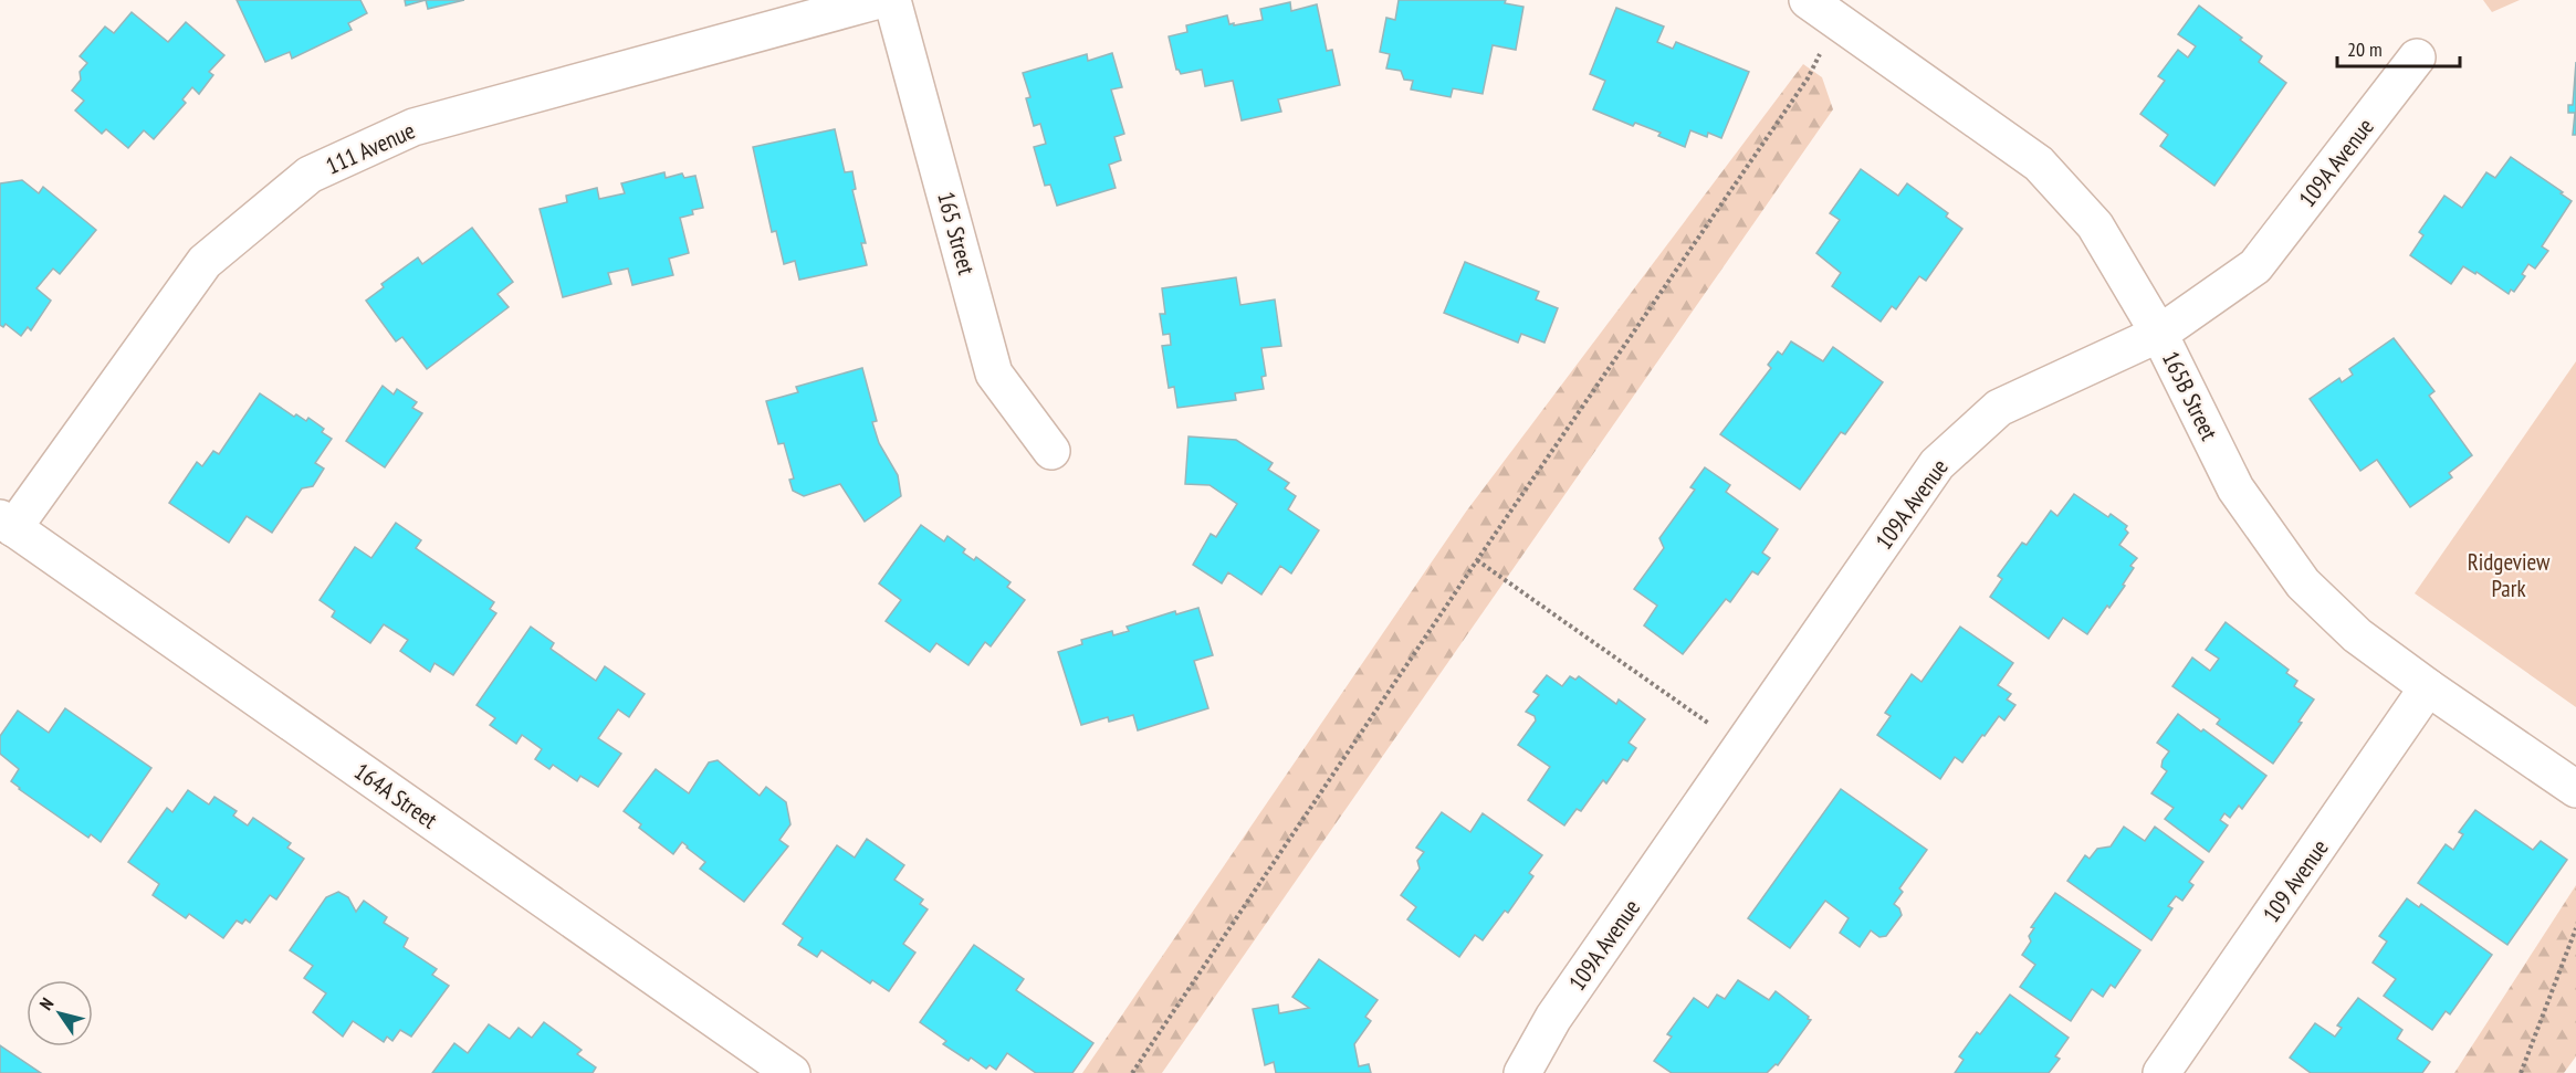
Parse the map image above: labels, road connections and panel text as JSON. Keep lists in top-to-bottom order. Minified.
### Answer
{"streets":{"street":["111 Avenue","109A Avenue","165 Street","165B Street","164A Street","109 Avenue"]},"crossings":[["111 Avenue","164A Street"],["109A Avenue","165B Street"],["165B Street","109 Avenue"]],"parks":["Ridgeview Park"],"scale_bar":"20 m","north":"top left"}
